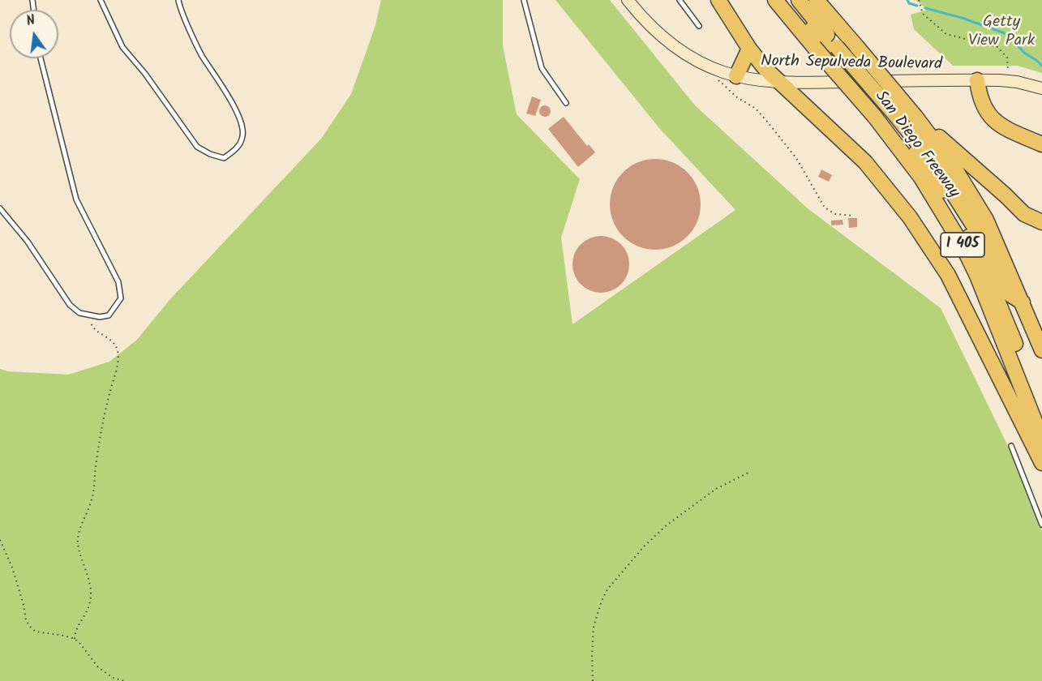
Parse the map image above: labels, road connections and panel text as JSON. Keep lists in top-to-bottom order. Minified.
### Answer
{"streets":{"highway":["San Diego Freeway","I 405"],"main road":["North Sepulveda Boulevard"]},"parks":["Getty View Park"],"north":"top"}
